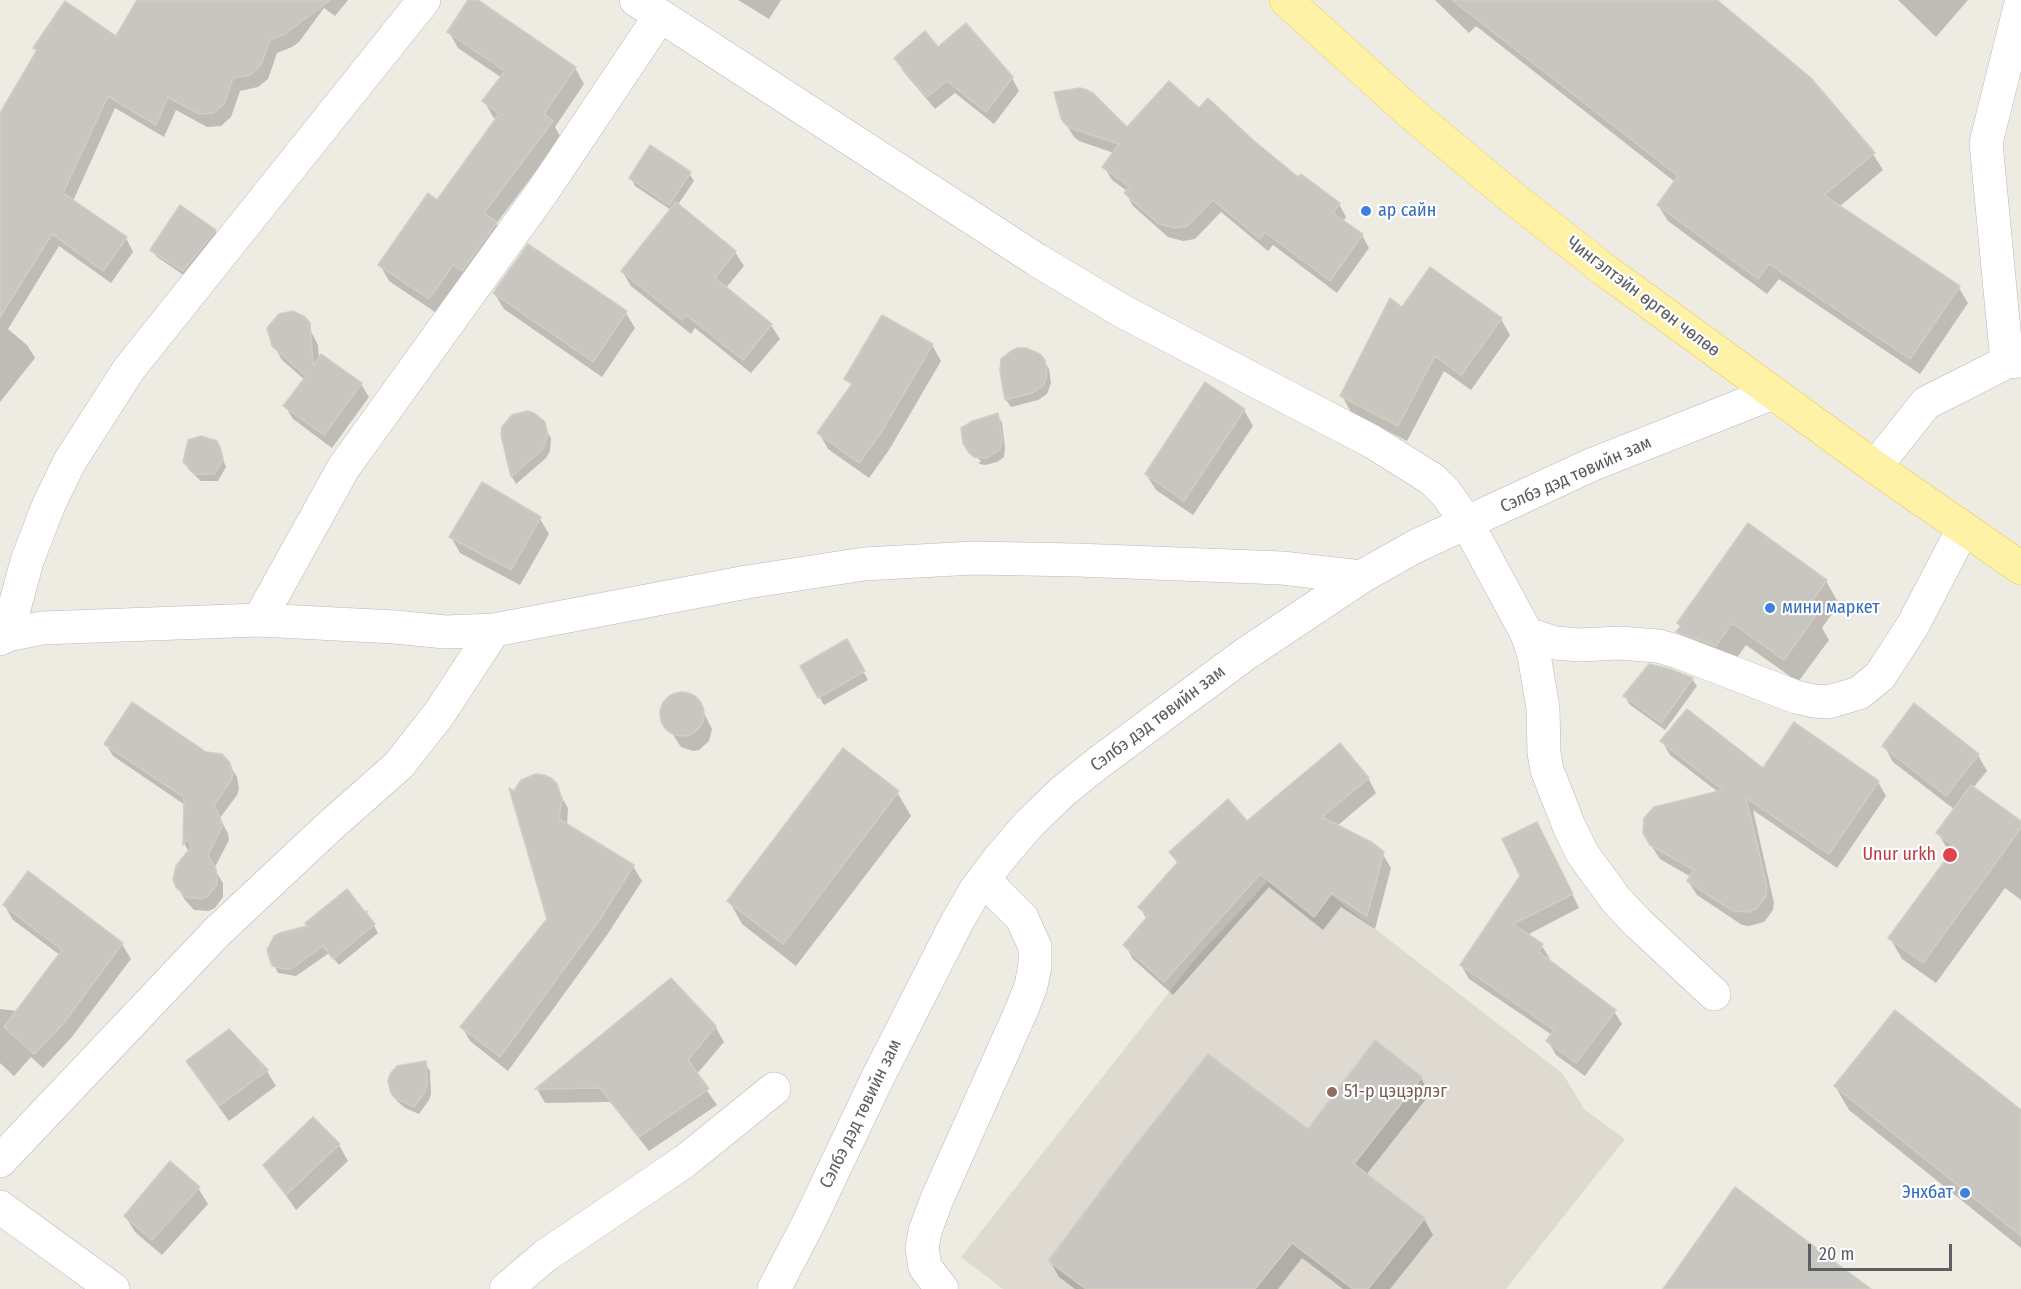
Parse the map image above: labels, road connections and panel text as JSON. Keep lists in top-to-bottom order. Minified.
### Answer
{"streets":{"main road":["Чингэлтэйн өргөн чөлөө"],"street":["Сэлбэ дэд төвийн зам"]},"crossings":[["Чингэлтэйн өргөн чөлөө","Сэлбэ дэд төвийн зам"]],"places":["ар сайн","мини маркет","Unur urkh","51-р цэцэрлэг","Энхбат"],"scale_bar":"20 m"}
